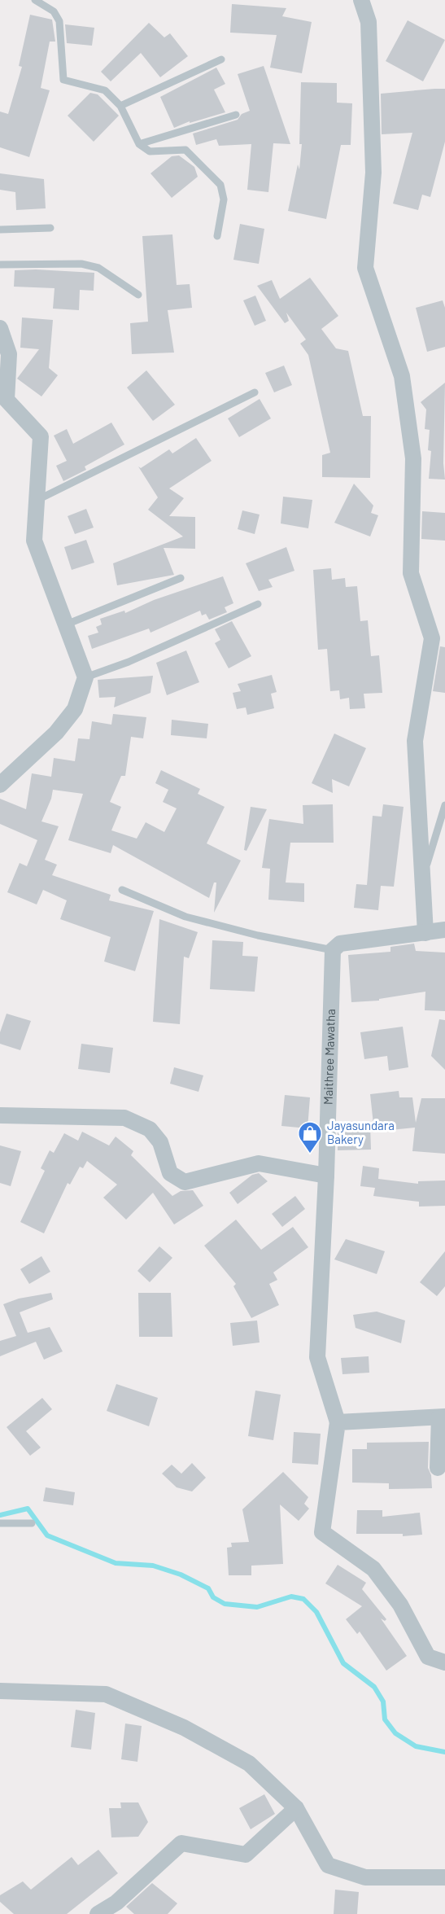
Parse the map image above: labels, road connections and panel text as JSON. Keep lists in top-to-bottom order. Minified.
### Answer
{"streets":{"street":["Maithree Mawatha"]},"places":{"shop":["Jayasundara Bakery"]}}
